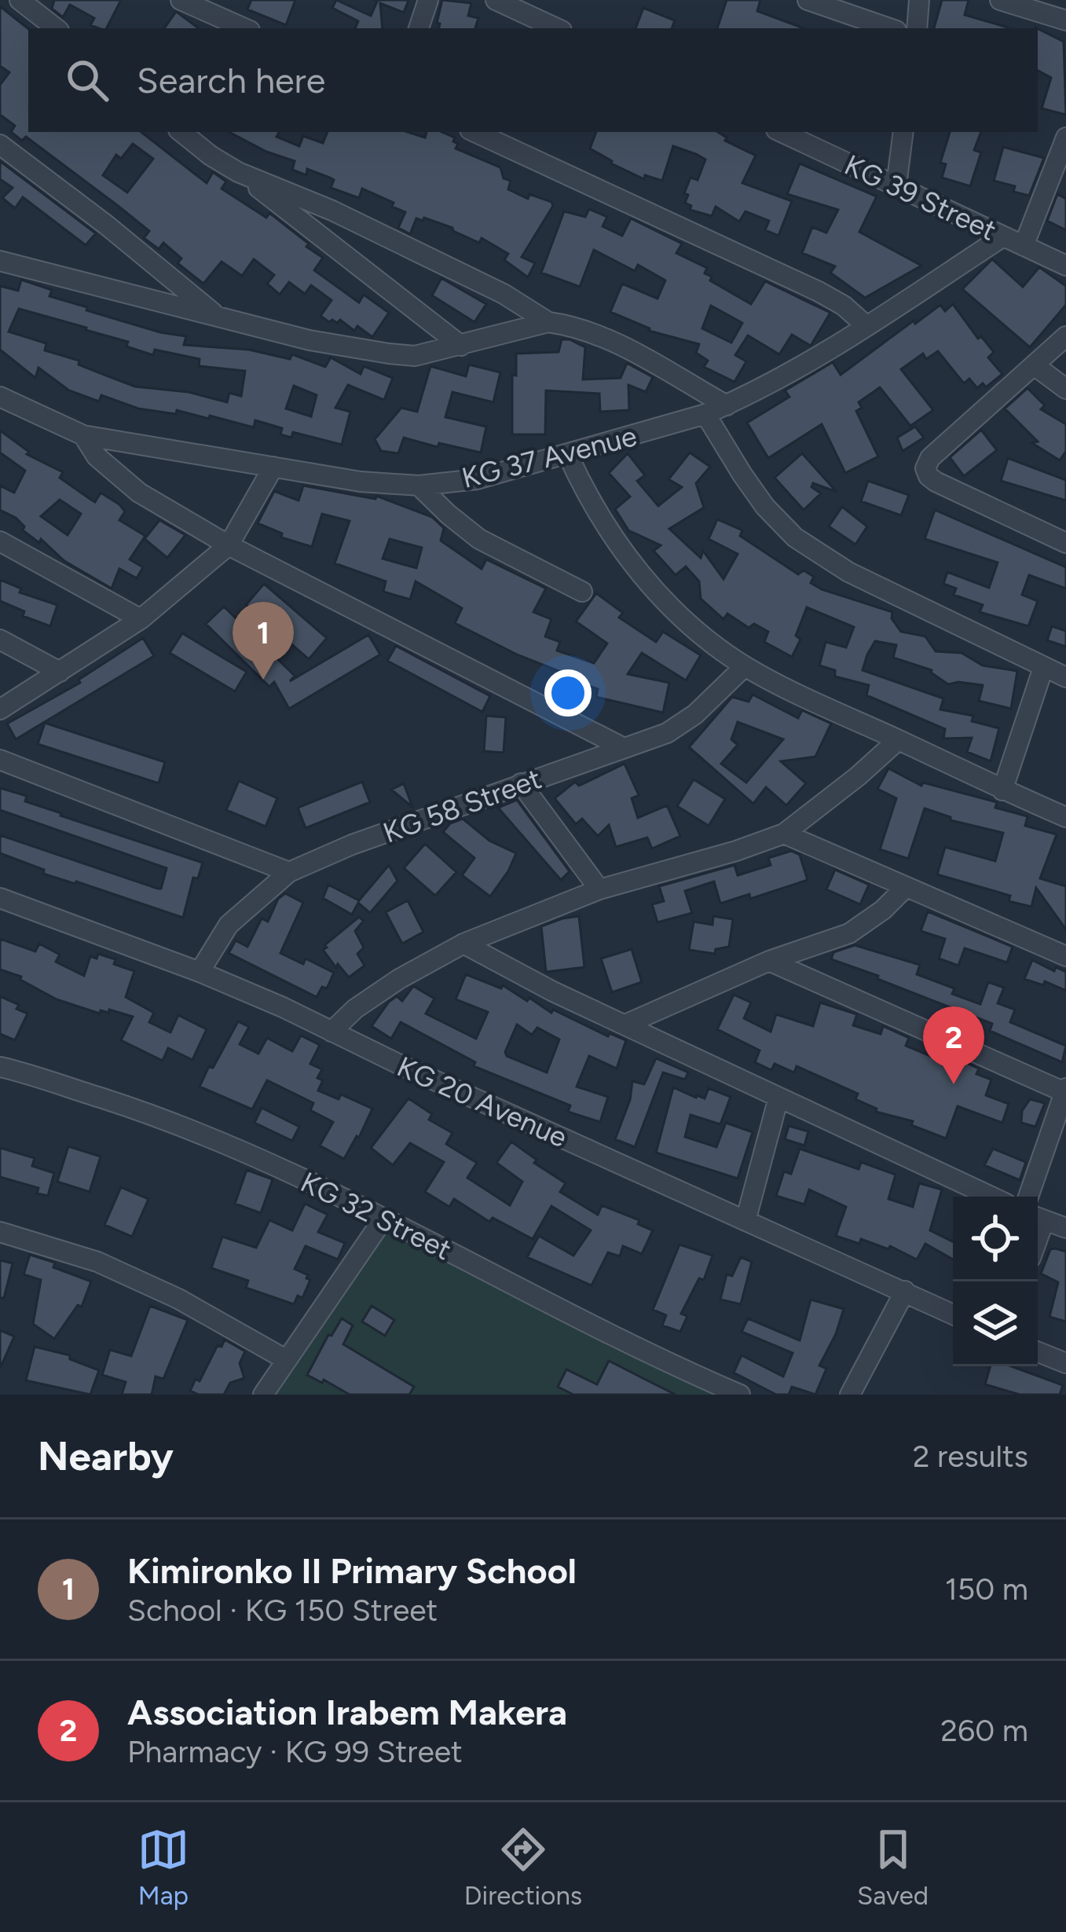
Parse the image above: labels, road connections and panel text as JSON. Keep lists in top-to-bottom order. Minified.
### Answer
{"streets":{"street":["KG 39 Street","KG 37 Avenue","KG 58 Street","KG 20 Avenue","KG 32 Street"]},"crossings":[["KG 39 Street","KG 37 Avenue"],["KG 58 Street","KG 20 Avenue"]],"page":{"search":"Search here","pins":["1","2"],"heading":["Nearby","2 results"],"list":[{"mark":"1","name":"Kimironko II Primary School","note":"School · KG 150 Street","value":"150 m"},{"mark":"2","name":"Association Irabem Makera","note":"Pharmacy · KG 99 Street","value":"260 m"}],"nav":["Map","Directions","Saved"]}}
